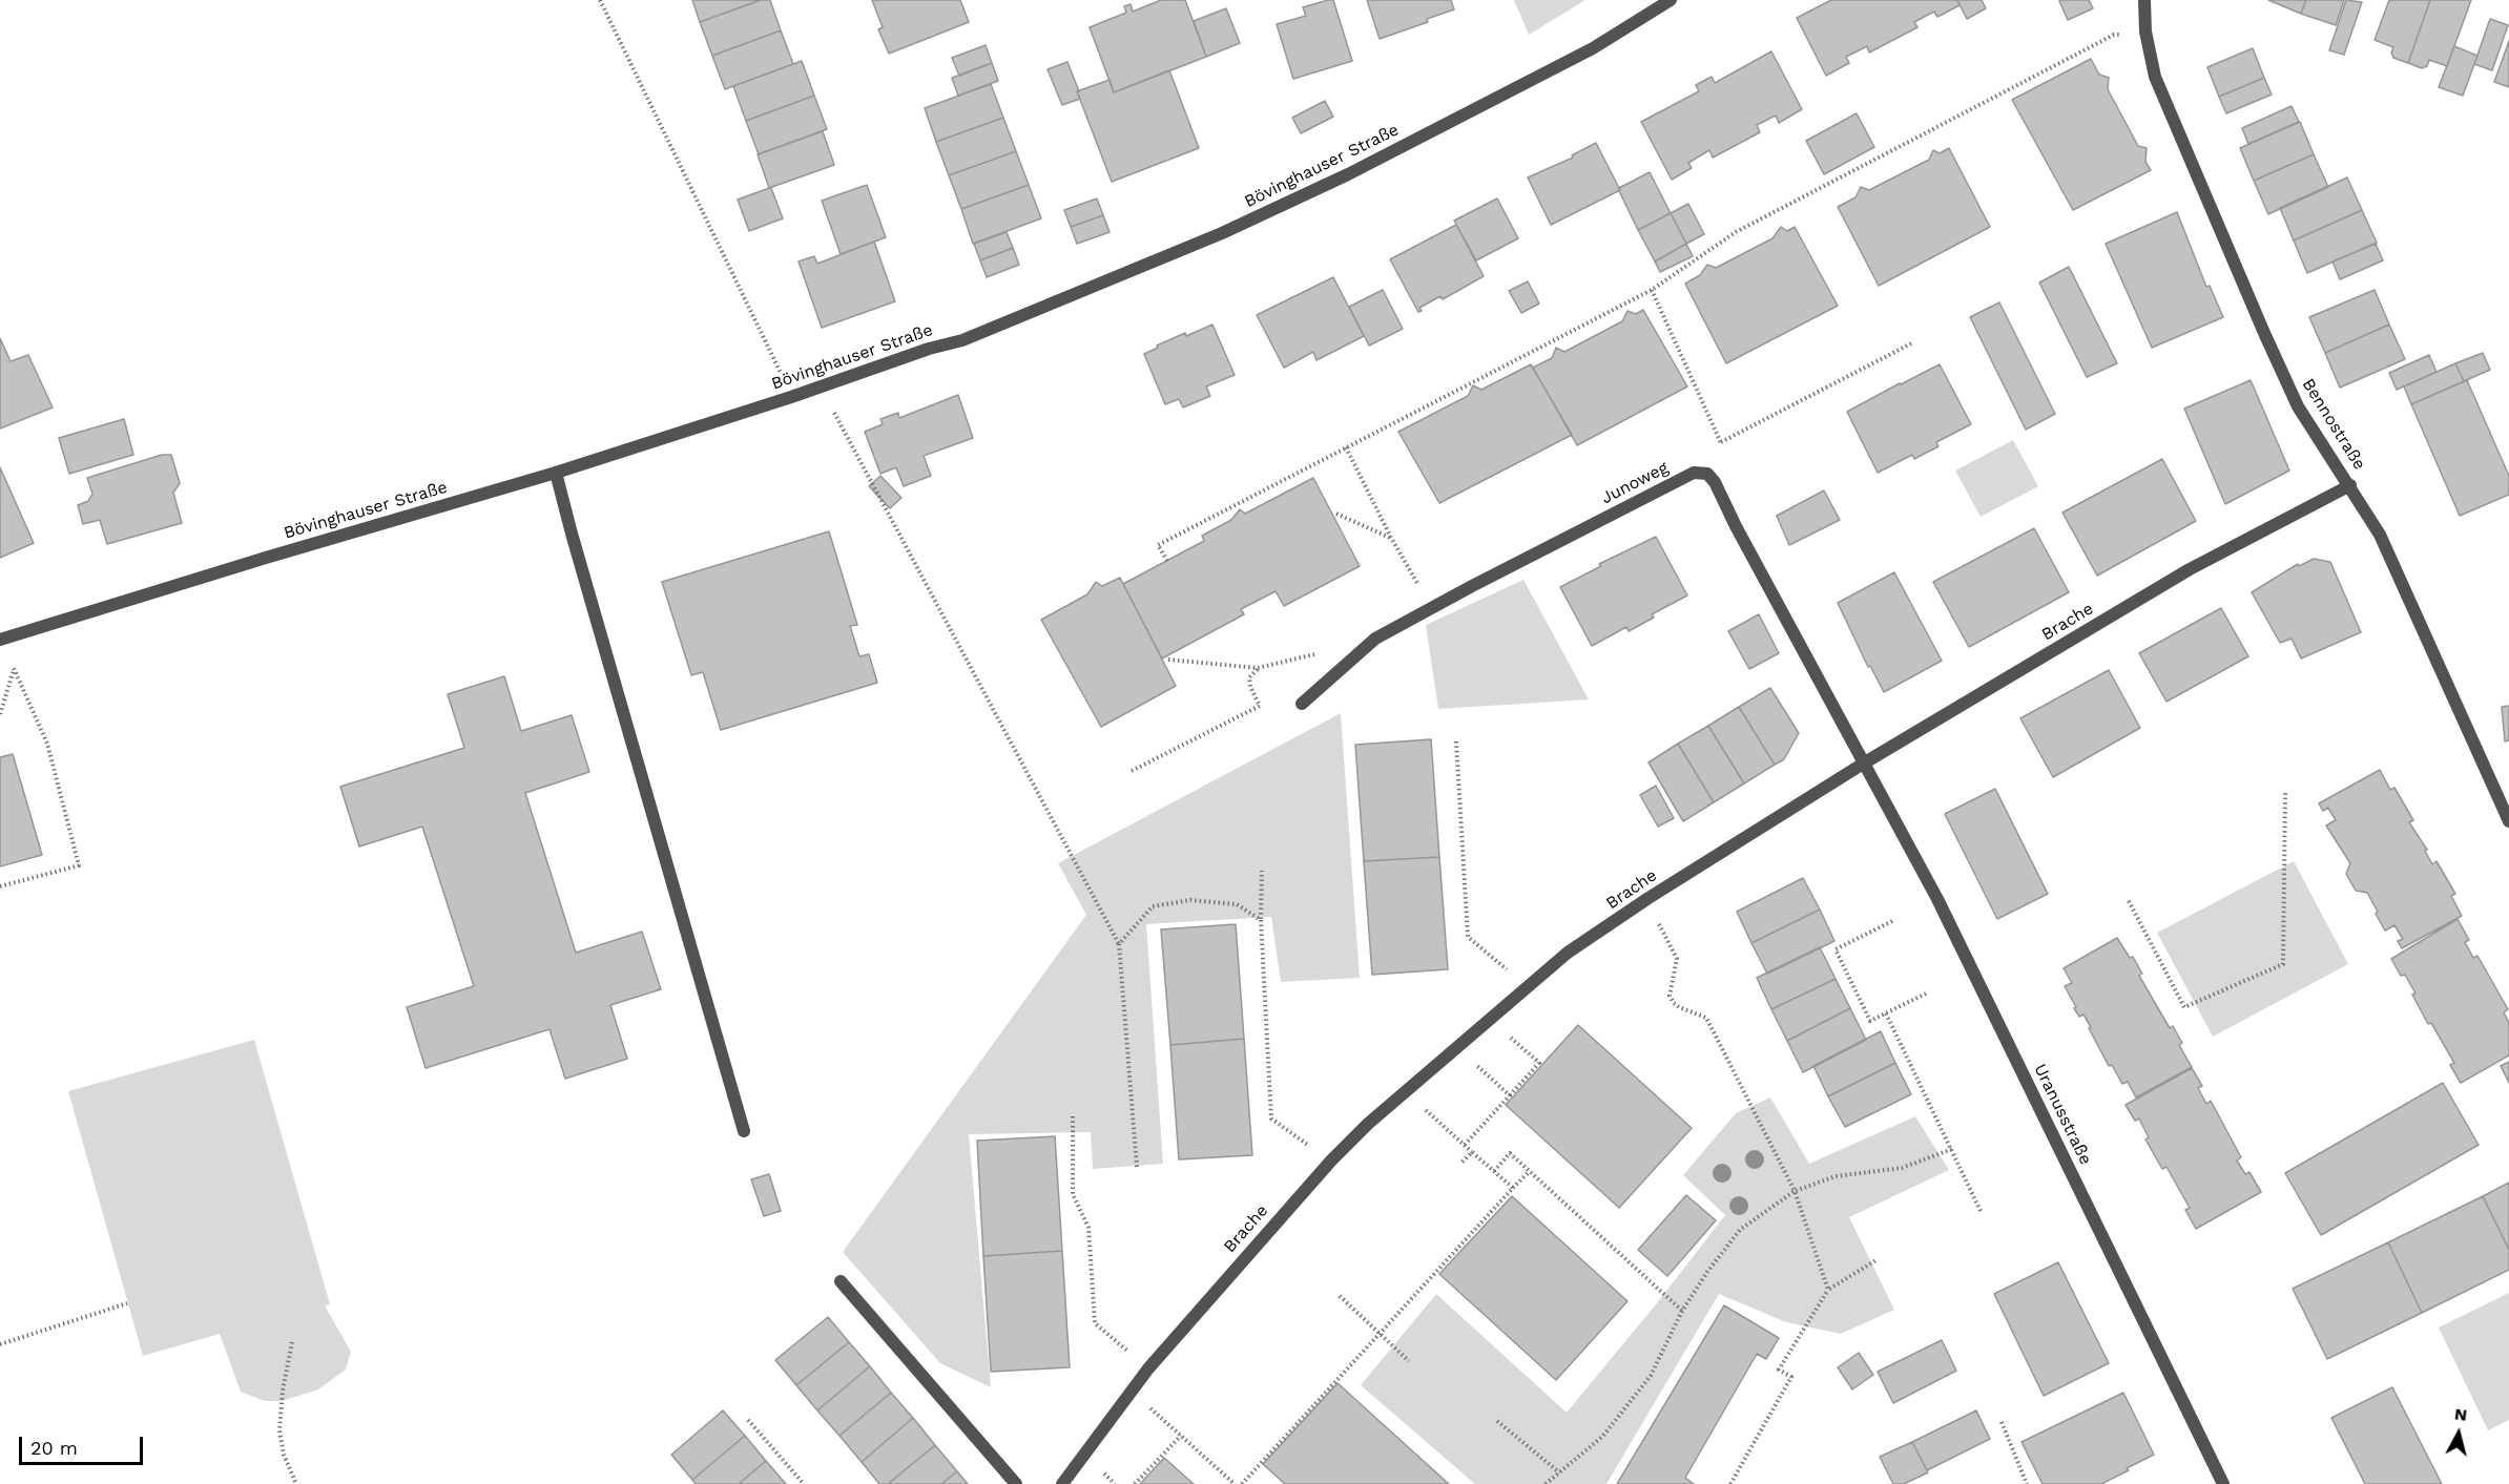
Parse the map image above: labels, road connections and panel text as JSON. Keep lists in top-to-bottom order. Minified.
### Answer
{"streets":{"street":["Bövinghauser Straße","Bennostraße","Junoweg","Brache","Uranusstraße"]},"crossings":[["Bennostraße","Brache"],["Brache","Uranusstraße"]],"scale_bar":"20 m","north":"top"}
